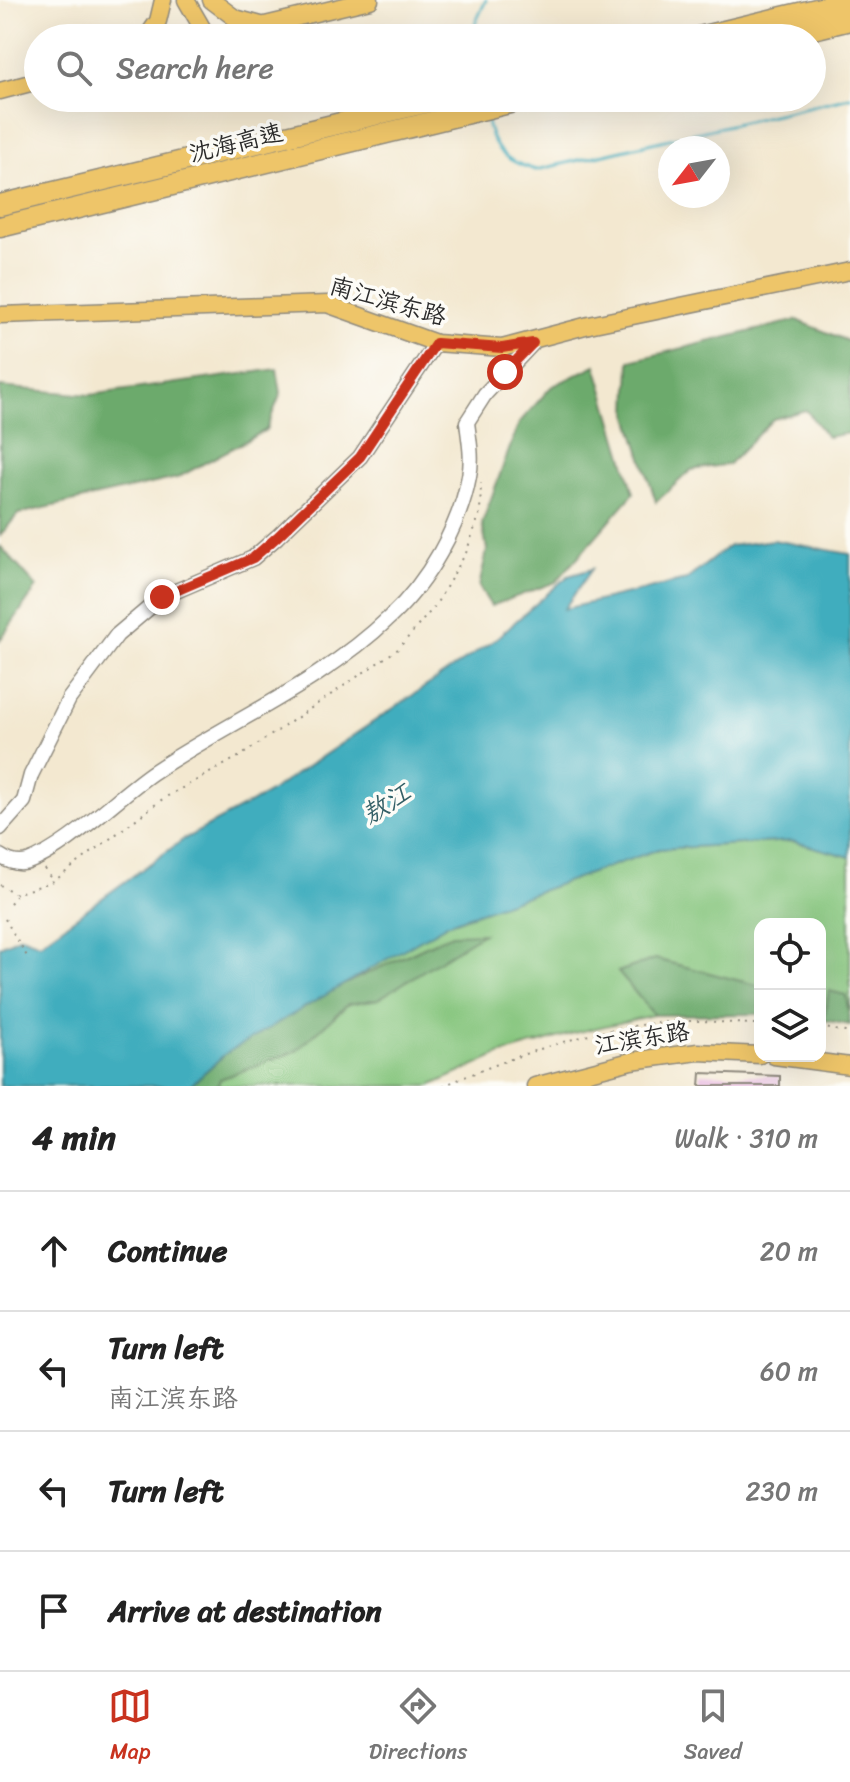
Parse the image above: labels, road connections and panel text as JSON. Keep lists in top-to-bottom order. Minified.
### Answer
{"streets":{"highway":["沈海高速"],"main road":["南江滨东路","江滨东路"]},"water":["敖江"],"north":"bottom left","page":{"search":"Search here","heading":["4 min","Walk · 310 m"],"list":[["Continue","20 m"],["Turn left","南江滨东路","60 m"],["Turn left","230 m"],"Arrive at destination"],"nav":["Map","Directions","Saved"]}}
